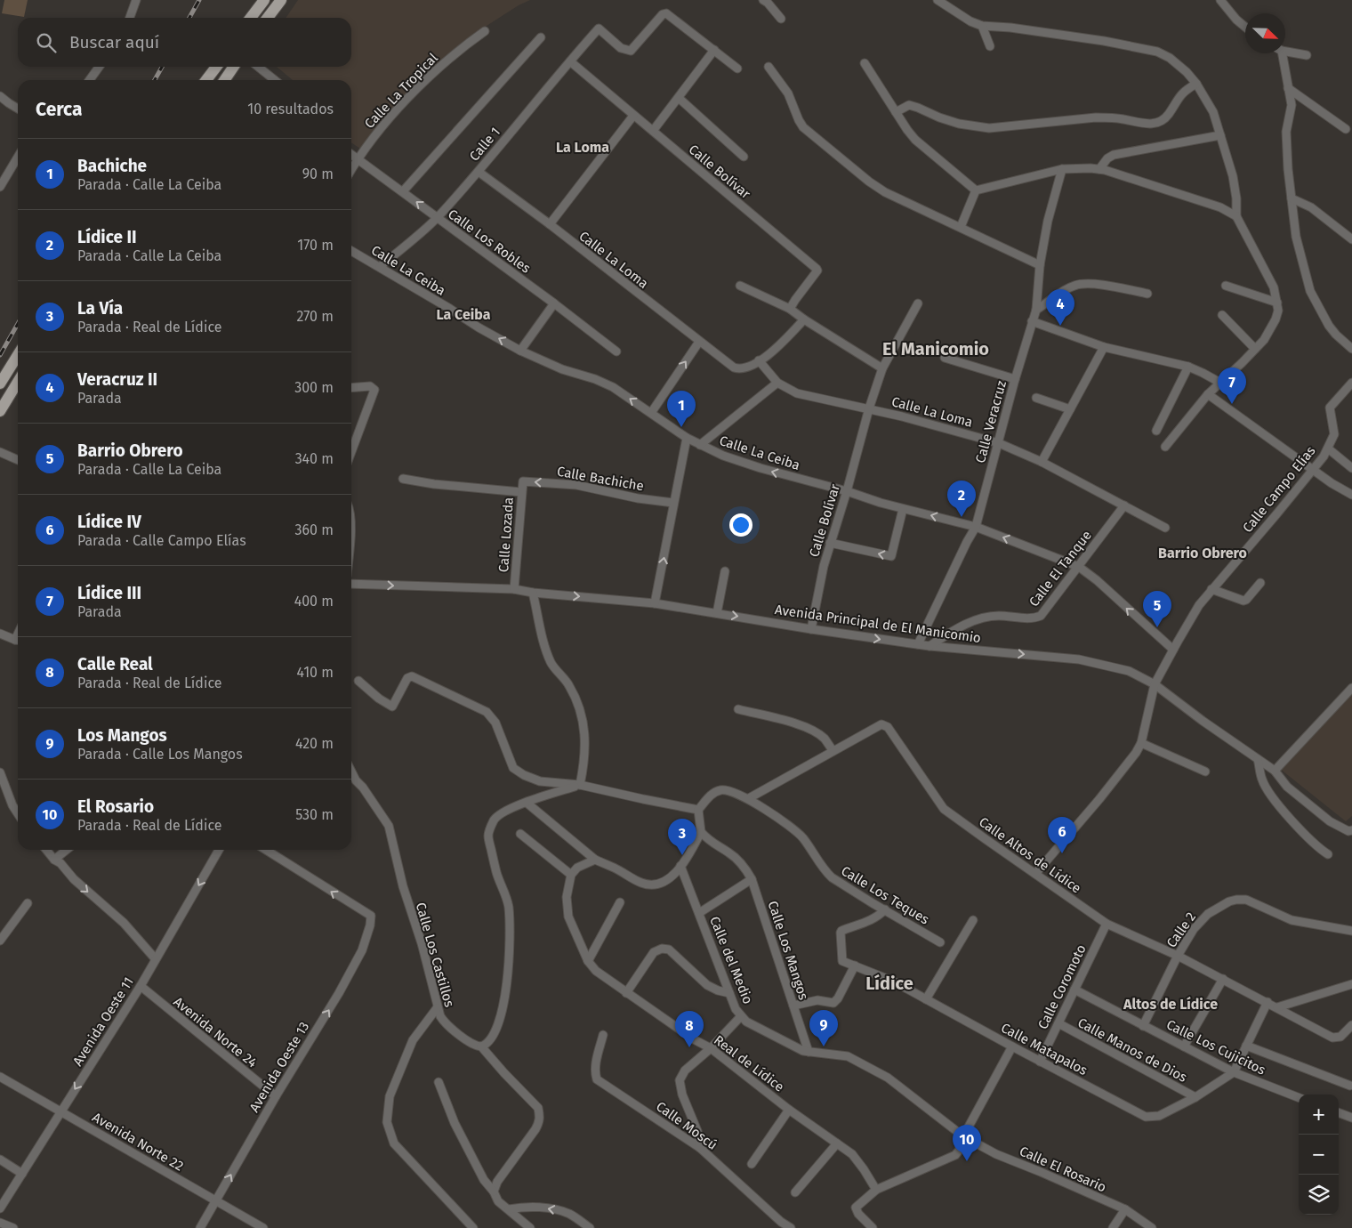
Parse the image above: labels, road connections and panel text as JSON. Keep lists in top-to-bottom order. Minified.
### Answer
{"streets":{"street":["Calle La Tropical","Calle 1","Calle Bolívar","Calle Los Robles","Calle La Loma","Calle La Ceiba","Calle Veracruz","Calle Bachiche","Calle Campo Elías","Calle Lozada","Calle El Tanque","Avenida Principal de El Manicomio","Calle Altos de Lídice","Calle Los Teques","Calle 2","Calle Los Mangos","Calle Los Castillos","Calle del Medio","Calle Coromoto","Avenida Oeste 11","Avenida Norte 24","Calle Los Cujicitos","Calle Matapalos","Calle Manos de Dios","Real de Lídice","Avenida Oeste 13","Calle Moscú","Avenida Norte 22","Calle El Rosario"]},"crossings":[["Calle La Tropical","Calle Los Robles"],["Calle 1","Calle Bolívar"],["Calle 1","Calle Los Robles"],["Calle 1","Calle La Loma"],["Calle 1","Calle La Ceiba"],["Calle Bolívar","Calle La Loma"],["Calle Bolívar","Calle La Ceiba"],["Calle Bolívar","Avenida Principal de El Manicomio"],["Calle La Loma","Calle Veracruz"],["Calle La Loma","Calle El Tanque"],["Calle La Ceiba","Calle Veracruz"],["Calle La Ceiba","Calle Campo Elías"],["Calle La Ceiba","Calle El Tanque"],["Calle Veracruz","Avenida Principal de El Manicomio"],["Calle Bachiche","Calle Lozada"],["Calle Campo Elías","Avenida Principal de El Manicomio"],["Calle Campo Elías","Calle Altos de Lídice"],["Calle Lozada","Avenida Principal de El Manicomio"],["Calle El Tanque","Avenida Principal de El Manicomio"],["Calle Altos de Lídice","Calle Los Teques"],["Calle Altos de Lídice","Calle 2"],["Calle Altos de Lídice","Calle Coromoto"],["Calle Altos de Lídice","Calle Matapalos"],["Calle Los Teques","Calle Matapalos"],["Calle 2","Calle Los Cujicitos"],["Calle Los Mangos","Calle del Medio"],["Calle Coromoto","Calle Los Cujicitos"],["Calle Coromoto","Calle Matapalos"],["Calle Coromoto","Calle Manos de Dios"],["Avenida Oeste 11","Avenida Norte 24"],["Avenida Oeste 11","Avenida Norte 22"],["Avenida Norte 24","Avenida Oeste 13"],["Calle Los Cujicitos","Calle Matapalos"],["Calle Matapalos","Calle Manos de Dios"],["Avenida Oeste 13","Avenida Norte 22"]],"one_way":["Calle La Ceiba","Calle Bachiche","Avenida Principal de El Manicomio","Avenida Oeste 11"],"districts":["La Loma","La Ceiba","El Manicomio","Barrio Obrero","Lídice","Altos de Lídice"],"north":"bottom right","page":{"search":"Buscar aquí","heading":["Cerca","10 resultados"],"list":[{"mark":"1","name":"Bachiche","note":"Parada · Calle La Ceiba","value":"90 m"},{"mark":"2","name":"Lídice II","note":"Parada · Calle La Ceiba","value":"170 m"},{"mark":"3","name":"La Vía","note":"Parada · Real de Lídice","value":"270 m"},{"mark":"4","name":"Veracruz II","note":"Parada","value":"300 m"},{"mark":"5","name":"Barrio Obrero","note":"Parada · Calle La Ceiba","value":"340 m"},{"mark":"6","name":"Lídice IV","note":"Parada · Calle Campo Elías","value":"360 m"},{"mark":"7","name":"Lídice III","note":"Parada","value":"400 m"},{"mark":"8","name":"Calle Real","note":"Parada · Real de Lídice","value":"410 m"},{"mark":"9","name":"Los Mangos","note":"Parada · Calle Los Mangos","value":"420 m"},{"mark":"10","name":"El Rosario","note":"Parada · Real de Lídice","value":"530 m"}],"pins":["4","7","1","2","5","6","3","9","8","10"],"map_buttons":["+","−"]}}
